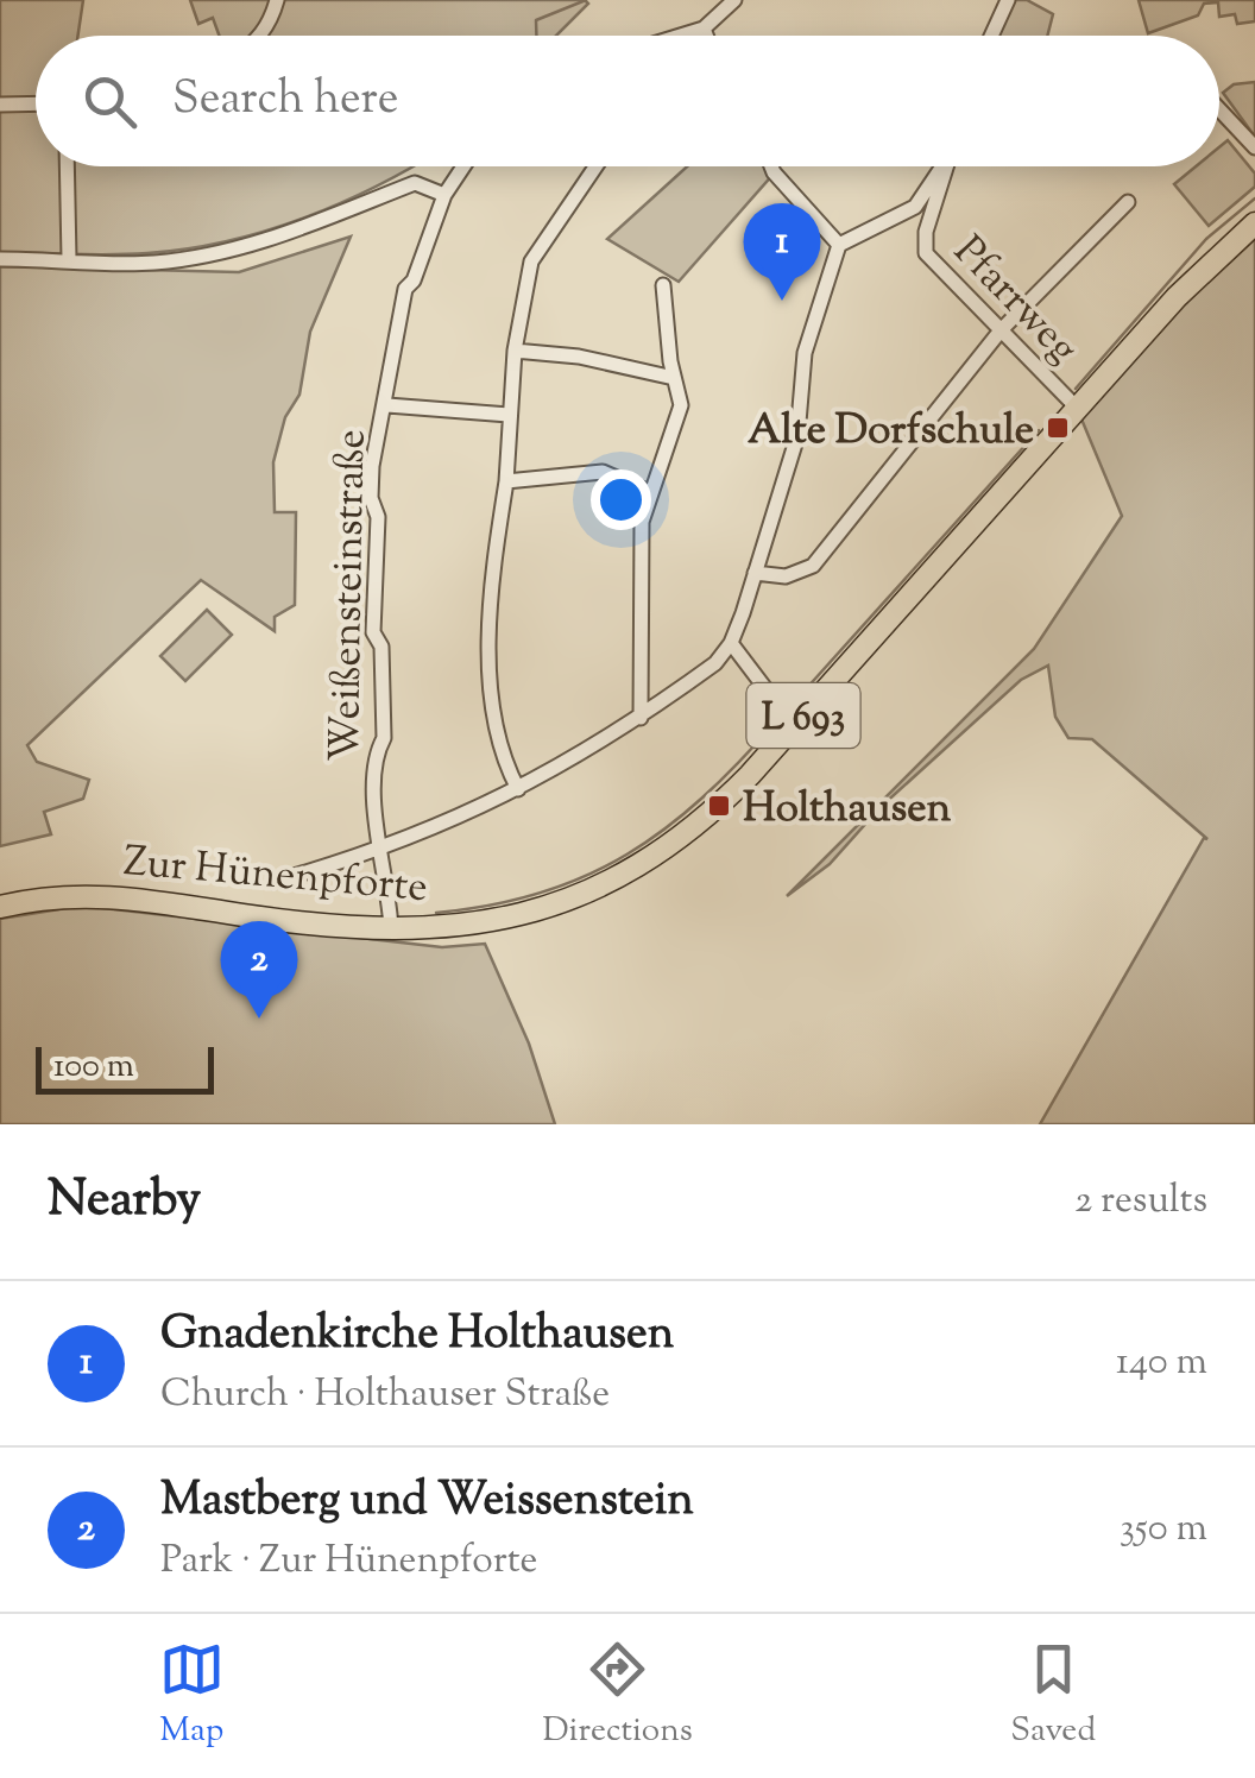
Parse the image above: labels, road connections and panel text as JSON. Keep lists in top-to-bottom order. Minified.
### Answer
{"streets":{"main road":["L 693","Zur Hünenpforte"],"street":["Pfarrweg","Weißensteinstraße"]},"crossings":[["Pfarrweg","Zur Hünenpforte"],["Weißensteinstraße","Zur Hünenpforte"]],"places":{"transit":["Alte Dorfschule","Holthausen"]},"scale_bar":"100 m","page":{"search":"Search here","pins":["1","2"],"scale":"100 m","heading":["Nearby","2 results"],"list":[{"mark":"1","name":"Gnadenkirche Holthausen","note":"Church · Holthauser Straße","value":"140 m"},{"mark":"2","name":"Mastberg und Weissenstein","note":"Park · Zur Hünenpforte","value":"350 m"}],"nav":["Map","Directions","Saved"]}}
